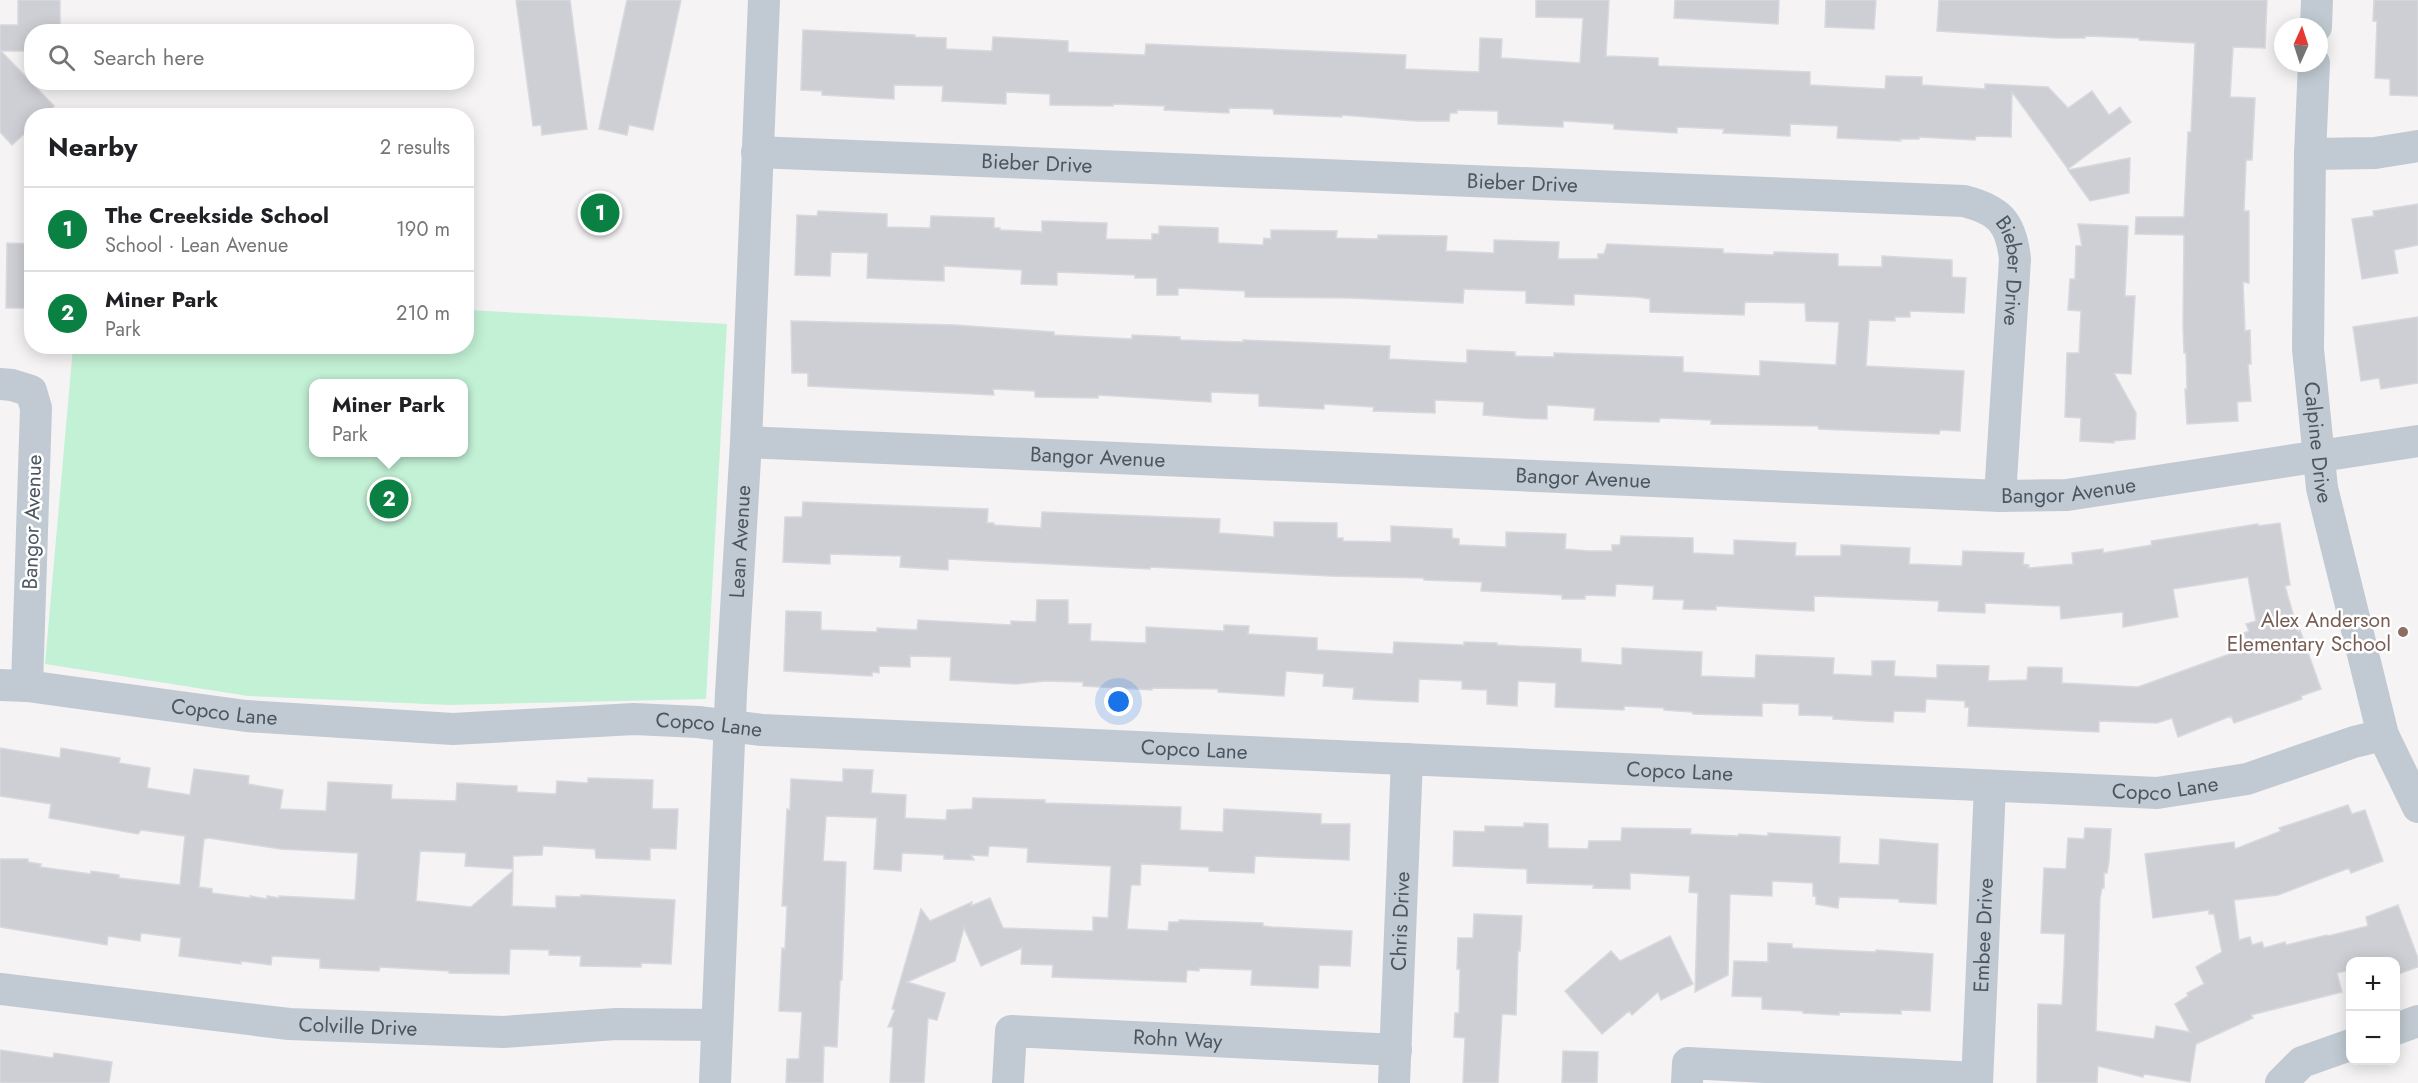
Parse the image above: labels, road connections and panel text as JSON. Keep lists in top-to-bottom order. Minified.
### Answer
{"streets":{"street":["Bieber Drive","Calpine Drive","Bangor Avenue","Lean Avenue","Copco Lane","Chris Drive","Embee Drive","Colville Drive","Rohn Way"]},"crossings":[["Bieber Drive","Bangor Avenue"],["Bieber Drive","Lean Avenue"],["Calpine Drive","Bangor Avenue"],["Calpine Drive","Copco Lane"],["Bangor Avenue","Lean Avenue"],["Bangor Avenue","Copco Lane"],["Lean Avenue","Copco Lane"],["Lean Avenue","Colville Drive"],["Copco Lane","Chris Drive"],["Copco Lane","Embee Drive"],["Chris Drive","Rohn Way"]],"places":["Alex Anderson Elementary School"],"north":"top","page":{"search":"Search here","heading":["Nearby","2 results"],"list":[{"mark":"1","name":"The Creekside School","note":"School · Lean Avenue","value":"190 m"},{"mark":"2","name":"Miner Park","note":"Park","value":"210 m"}],"pins":["1","2"],"popup":["Miner Park","Park"],"map_buttons":["+","−"]}}
